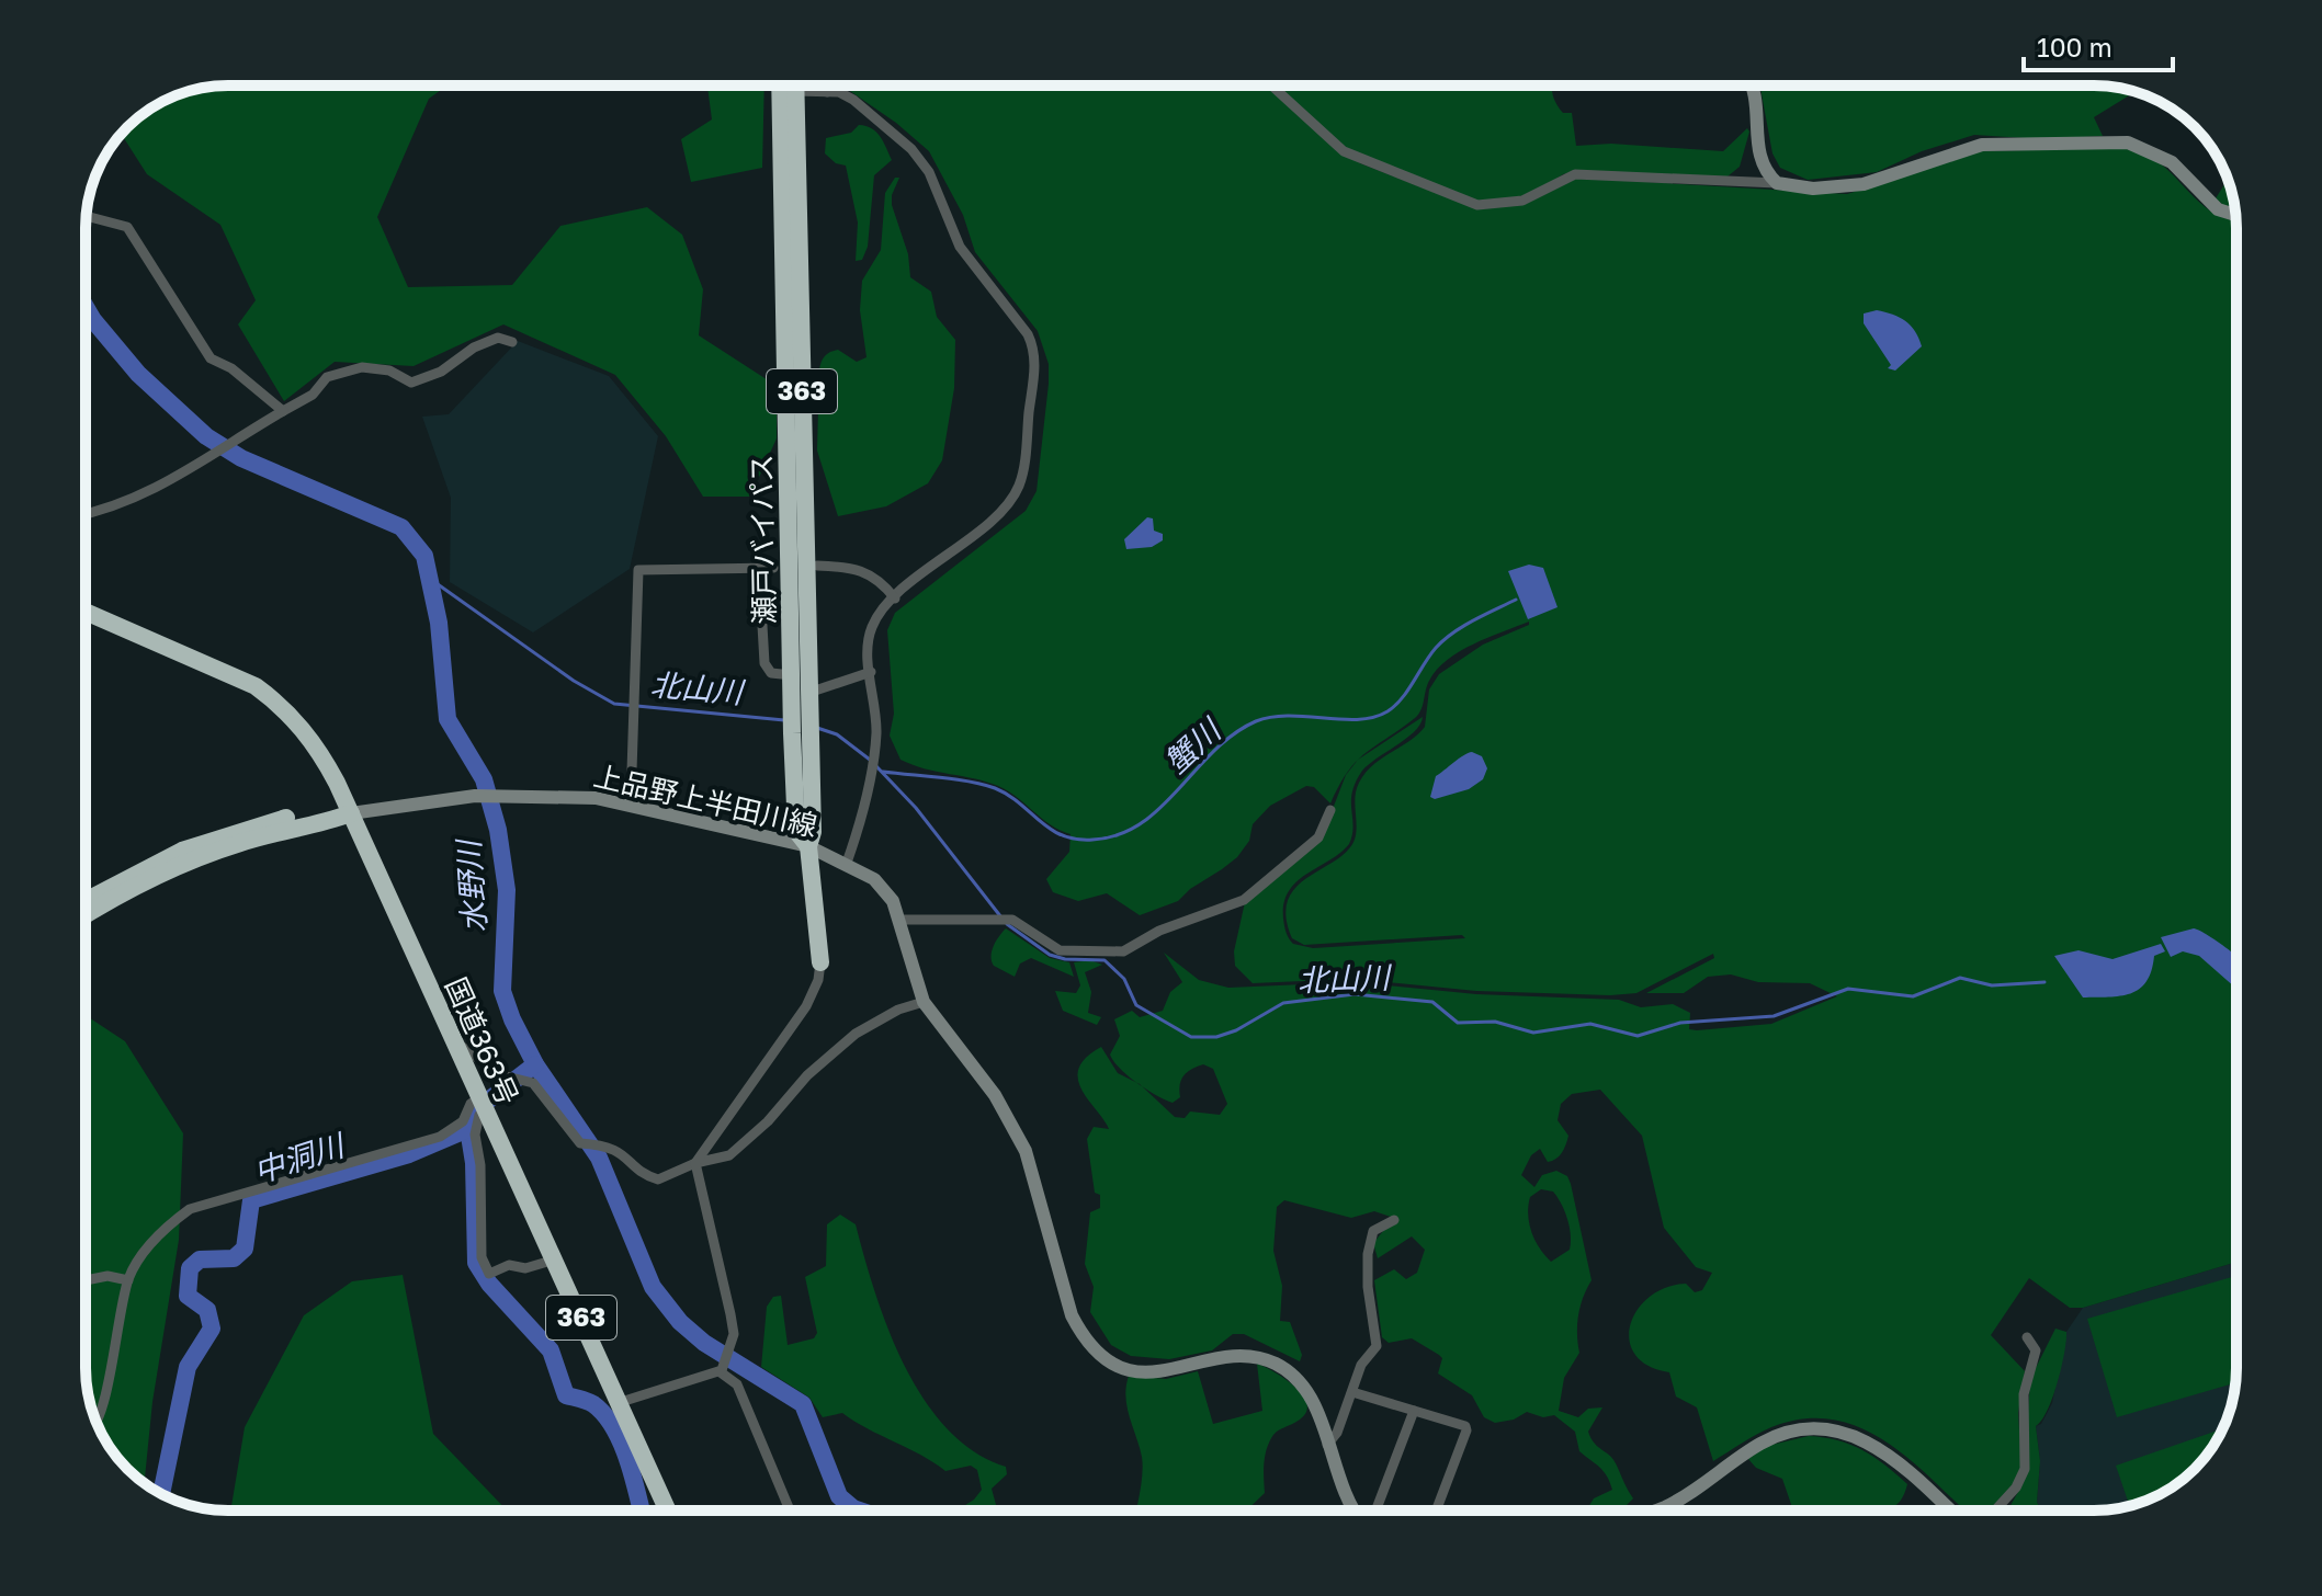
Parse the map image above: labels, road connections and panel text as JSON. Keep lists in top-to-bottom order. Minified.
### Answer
{"streets":{"highway":["363","瀬戸バイパス","国道363号"],"street":["上品野上半田川線"]},"crossings":[["瀬戸バイパス","上品野上半田川線"],["上品野上半田川線","国道363号"]],"water":["北山川","蟹川","水野川","中洞川"],"scale_bar":"100 m"}
